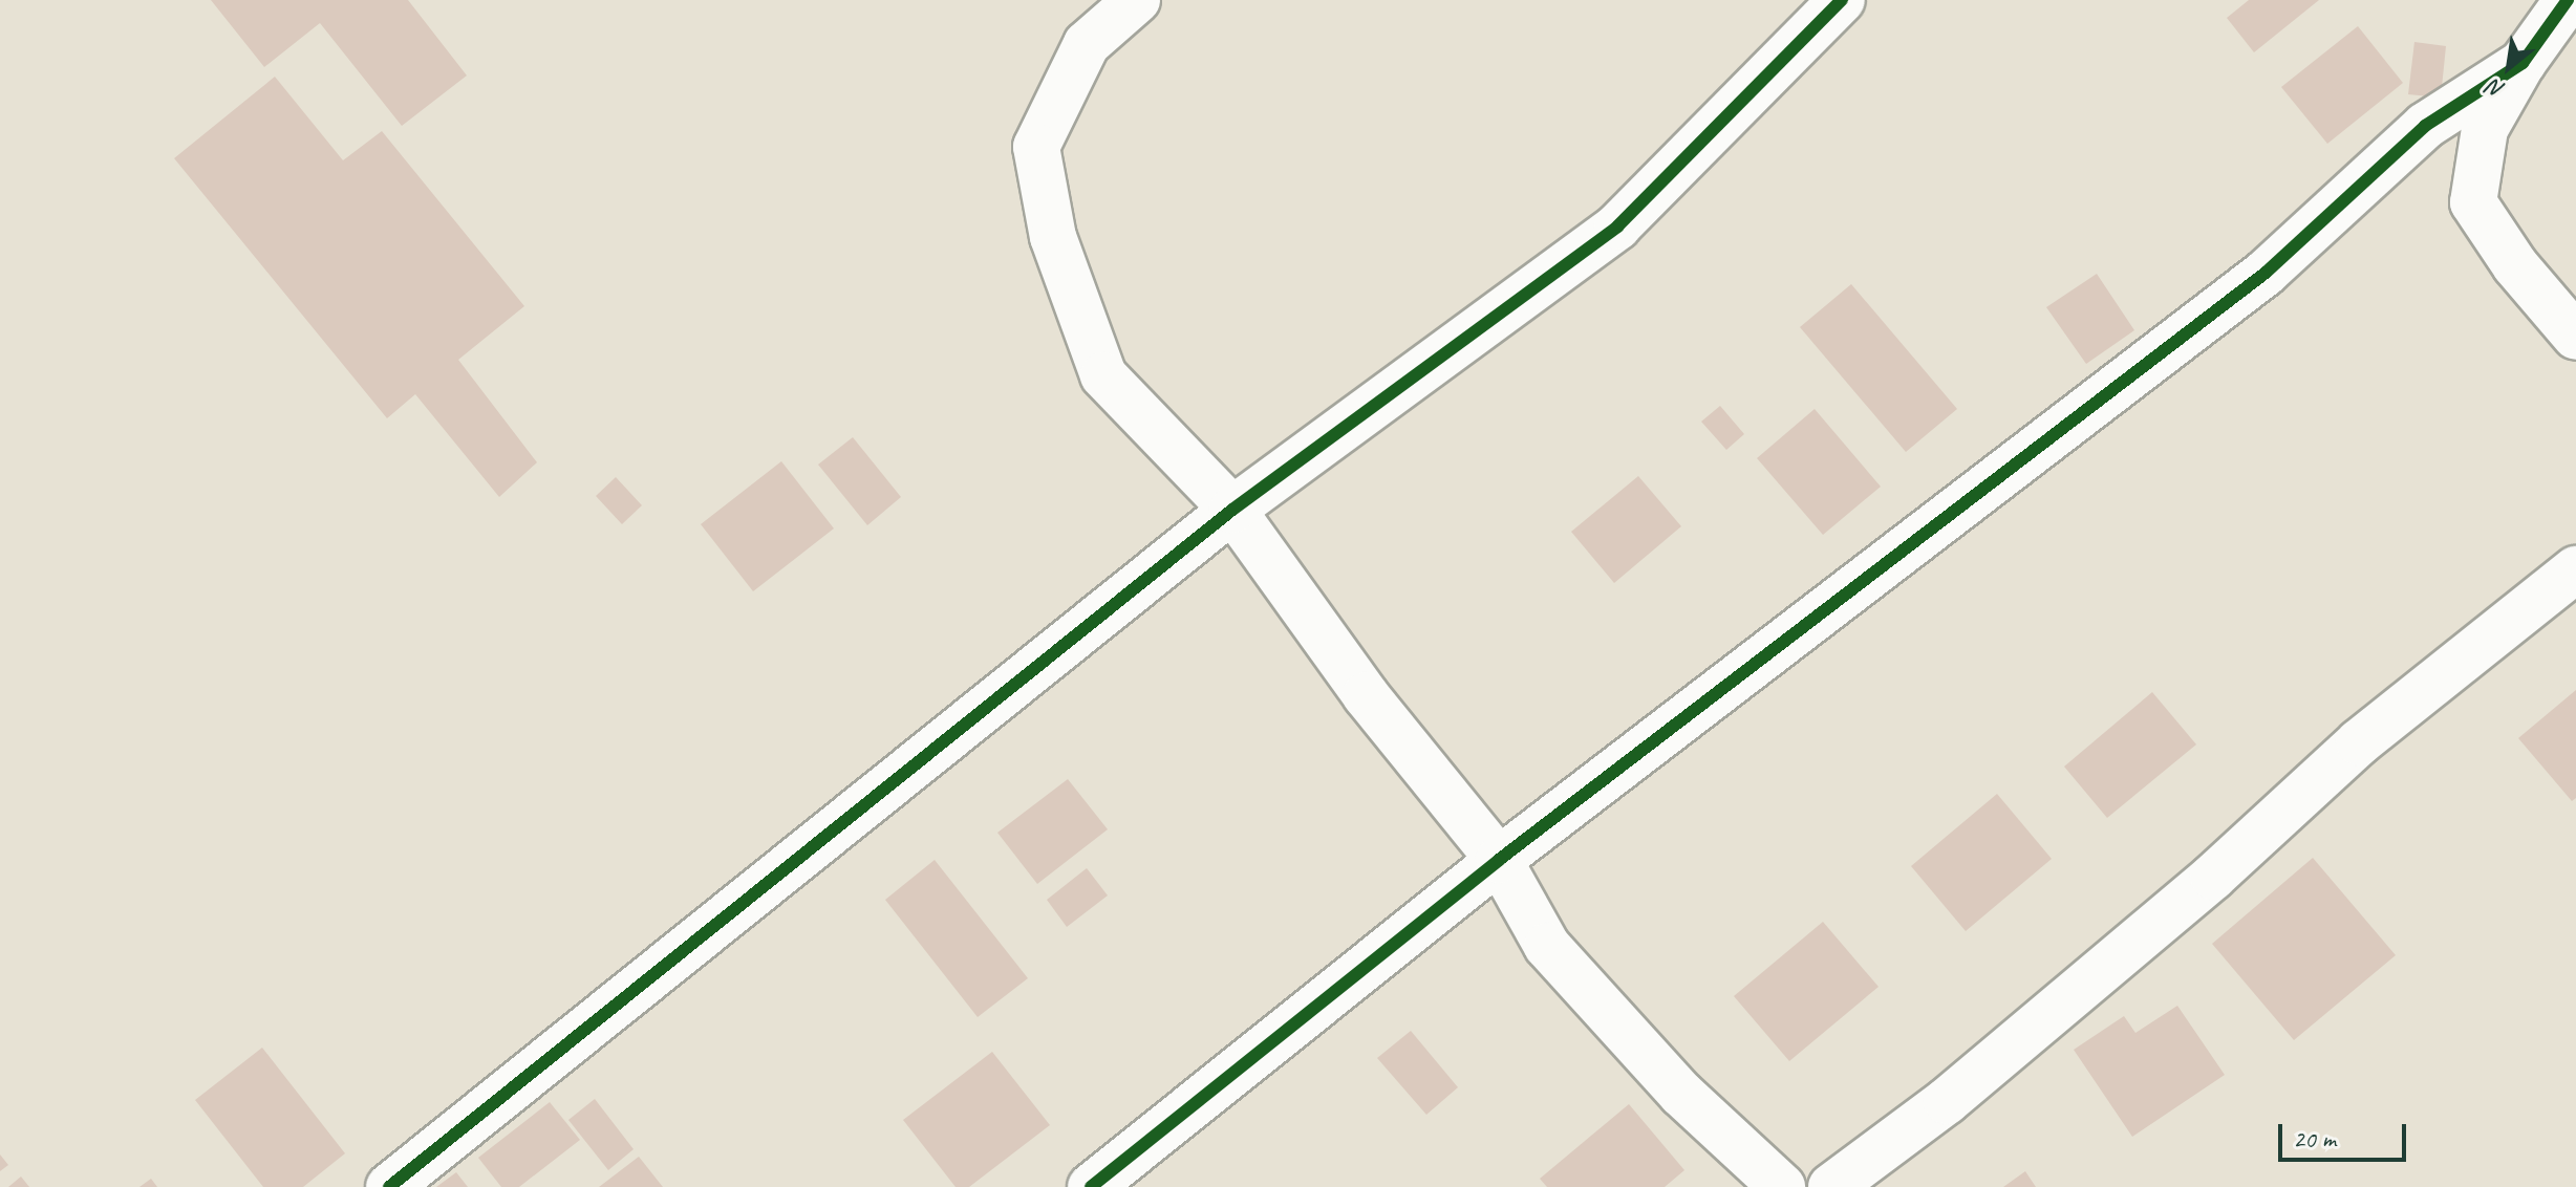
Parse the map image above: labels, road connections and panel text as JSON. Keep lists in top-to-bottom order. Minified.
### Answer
{"scale_bar":"20 m","north":"bottom left"}
